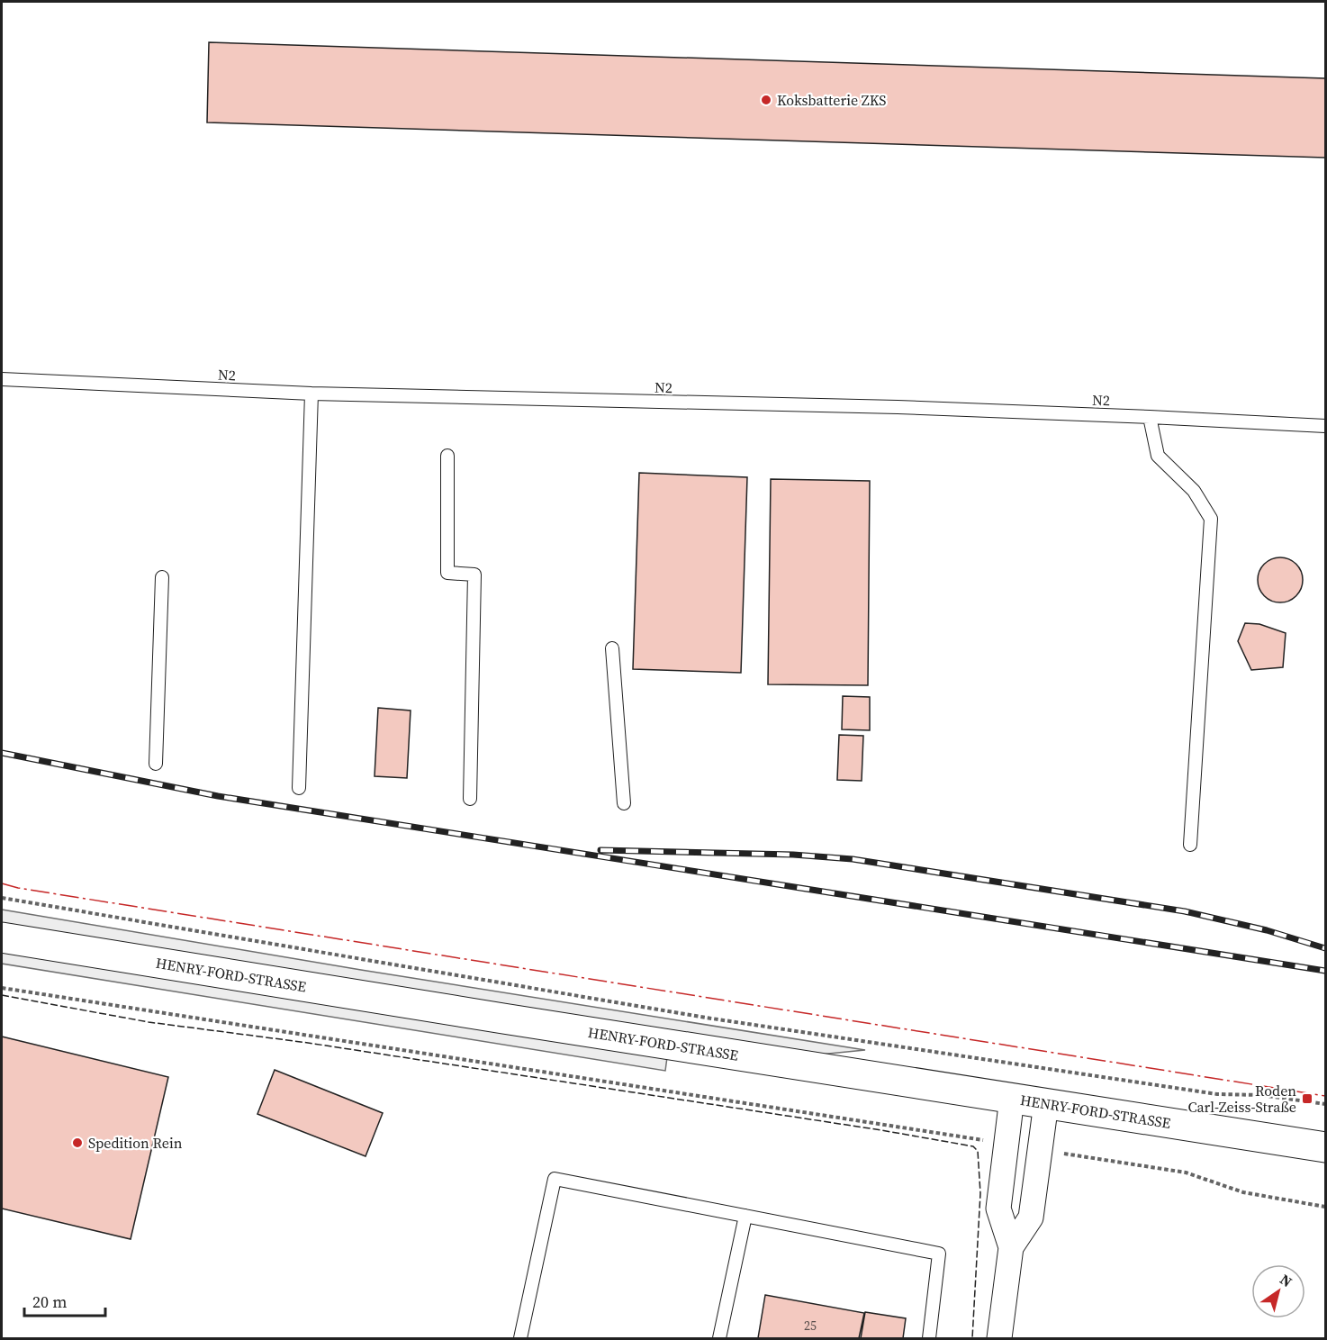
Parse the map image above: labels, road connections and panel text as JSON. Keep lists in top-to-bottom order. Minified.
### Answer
{"streets":{"street":["HENRY-FORD-STRASSE"],"lane":["N2"]},"places":{"other":["Koksbatterie ZKS","Spedition Rein"],"transit":["Roden Carl-Zeiss-Straße"]},"house_numbers":["25"],"scale_bar":"20 m","north":"top right"}
